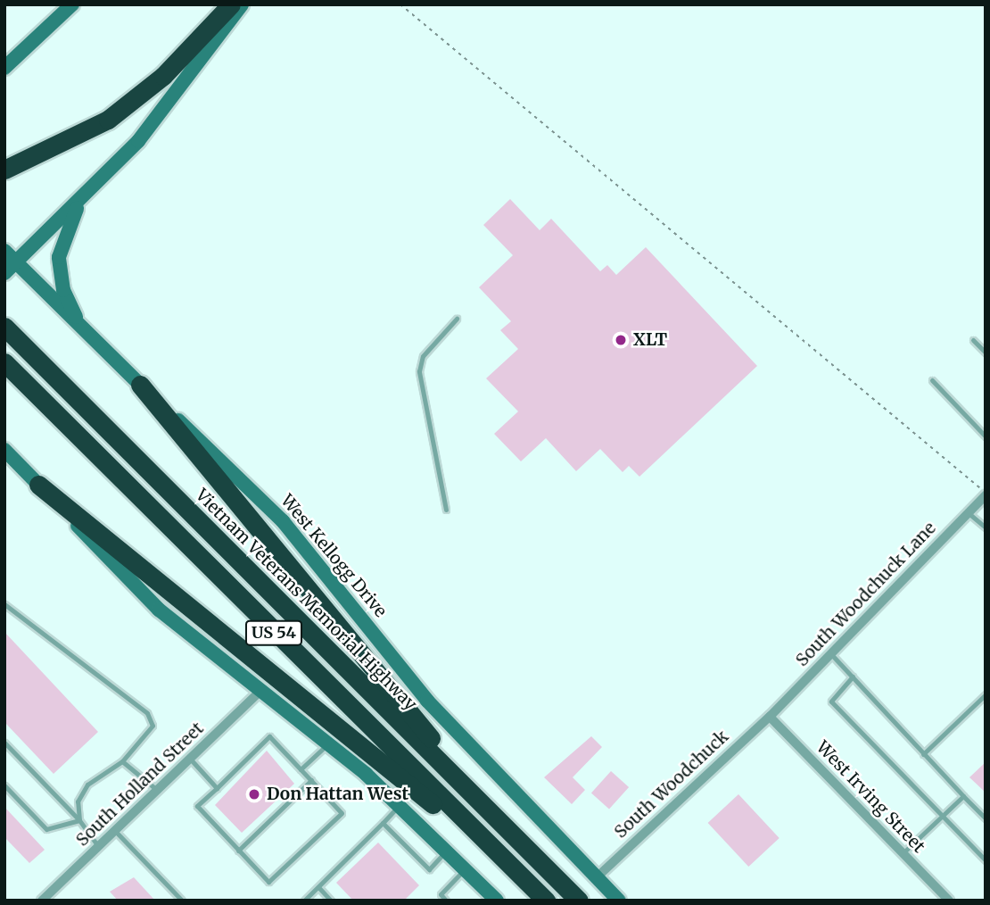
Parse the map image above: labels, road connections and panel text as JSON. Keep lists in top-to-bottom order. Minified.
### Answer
{"streets":{"highway":["Vietnam Veterans Memorial Highway","US 54"],"main road":["West Kellogg Drive"],"street":["South Woodchuck Lane","South Holland Street","South Woodchuck","West Irving Street"]},"crossings":[["West Kellogg Drive","South Woodchuck"],["South Woodchuck Lane","South Woodchuck"],["South Woodchuck Lane","West Irving Street"],["South Woodchuck","West Irving Street"]],"places":["XLT","Don Hattan West"]}
